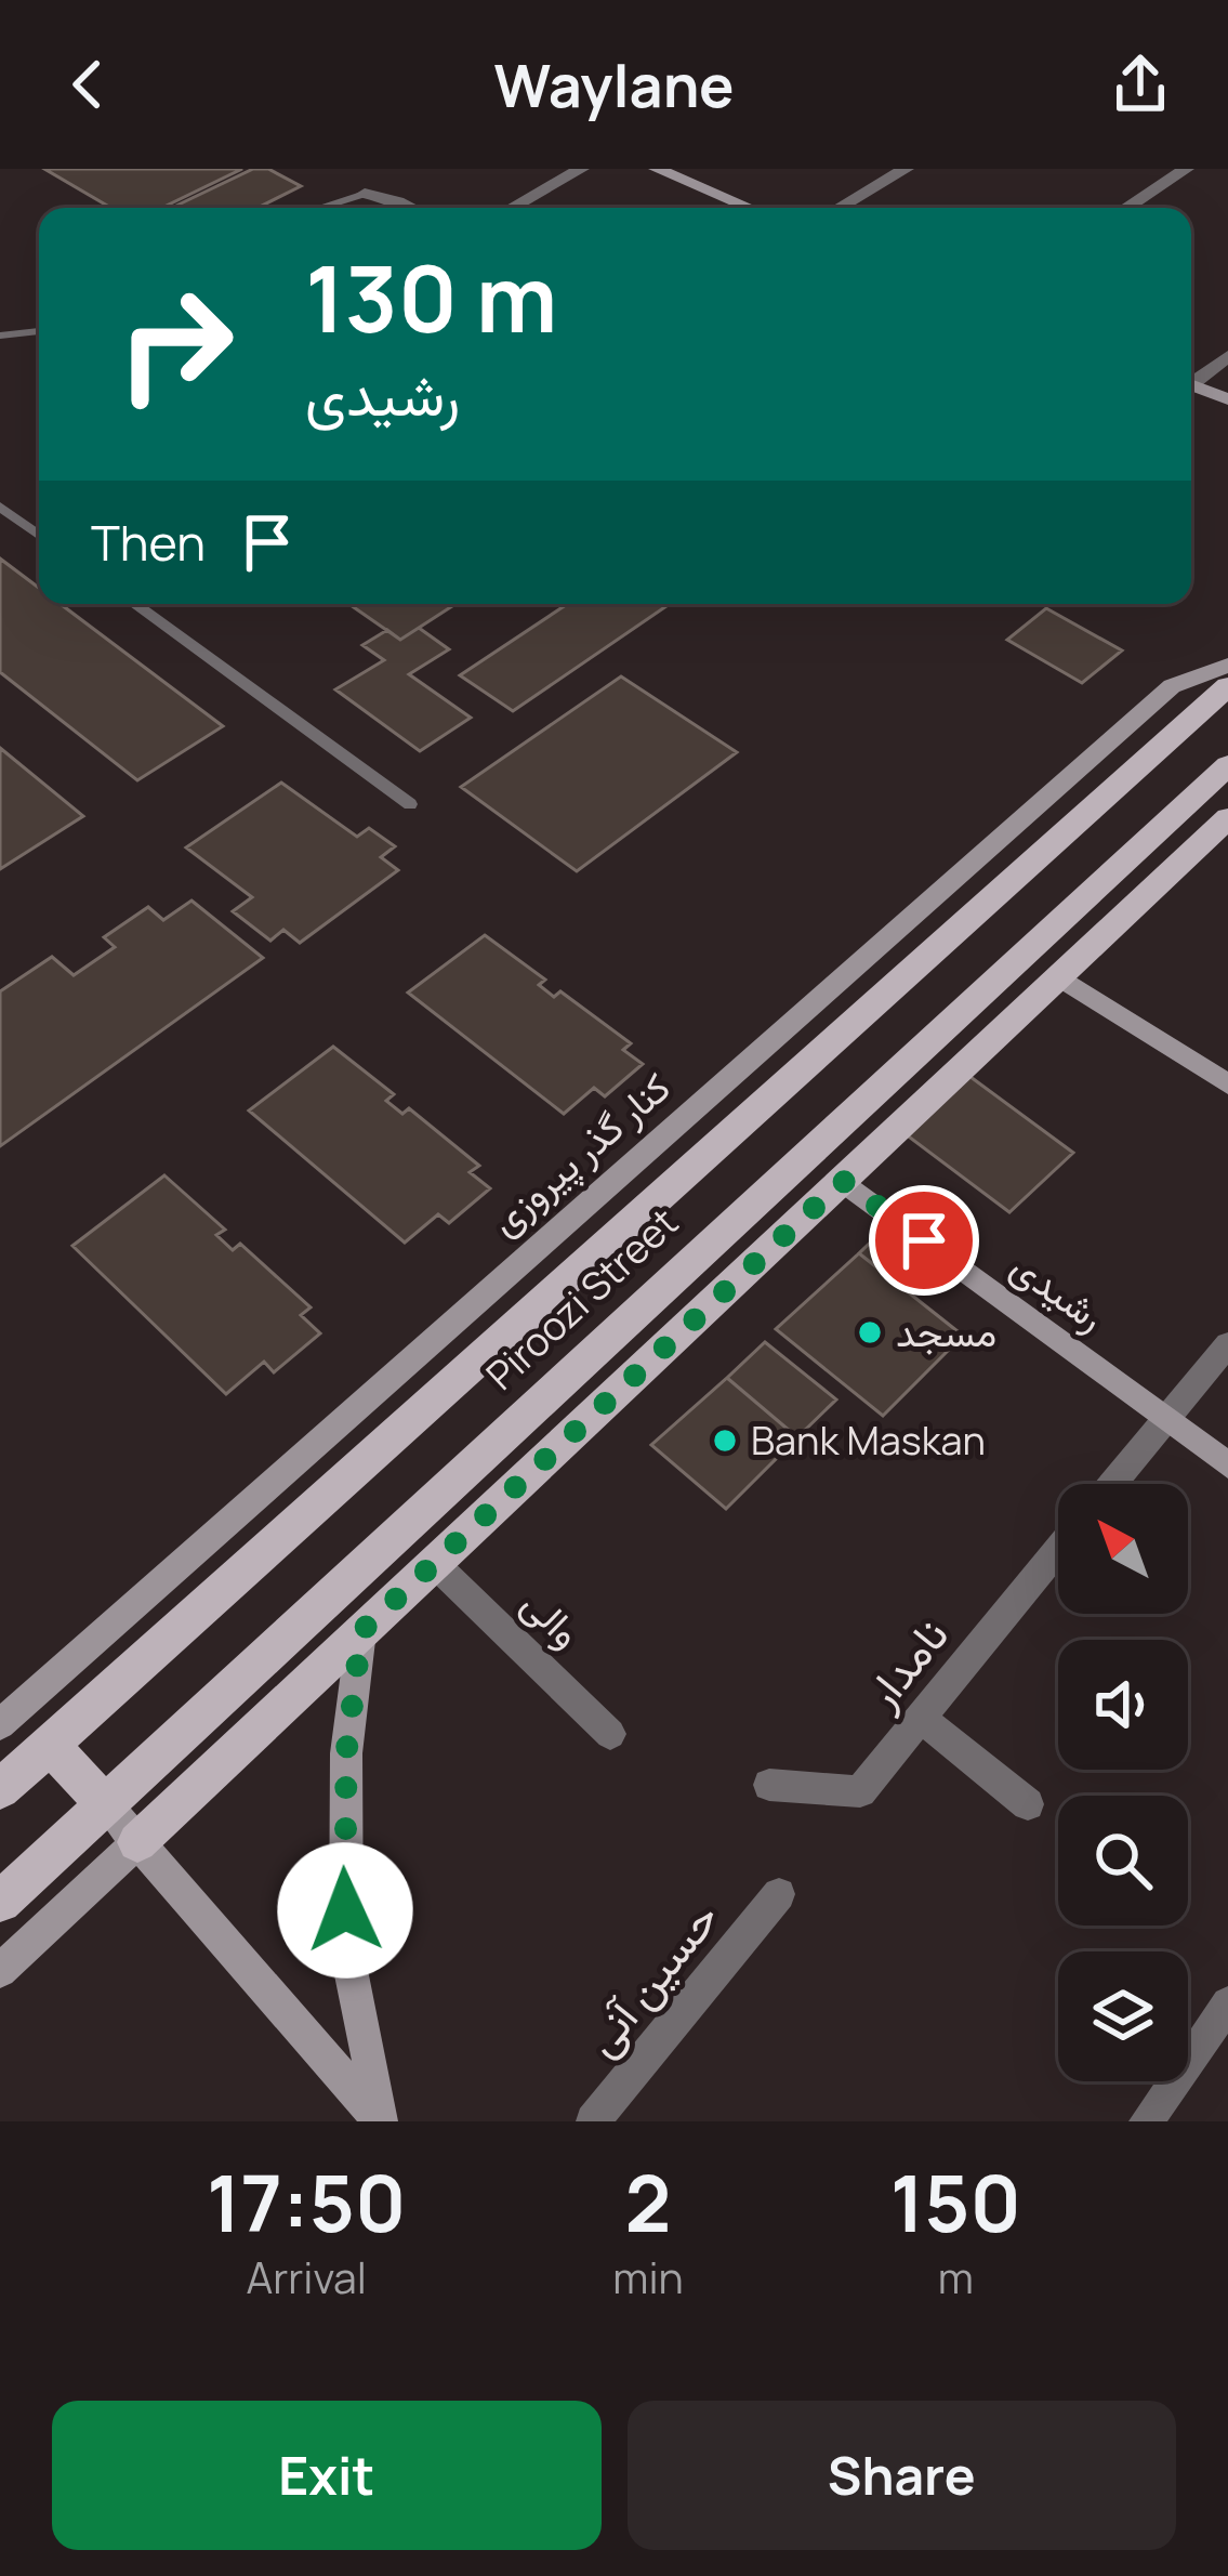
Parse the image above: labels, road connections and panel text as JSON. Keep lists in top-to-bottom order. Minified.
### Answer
{"streets":{"main road":["کنار گذر پیروزی","رشیدی","Piroozi Street"],"street":["والی","نامدار","حسین آنی"]},"places":["مسجد","Bank Maskan"],"north":"top left","page":{"header":"Waylane","turn":["130 m","رشیدی"],"then":"Then","eta":["17:50","Arrival","2","min","150","m"],"buttons":["Exit","Share"]}}
